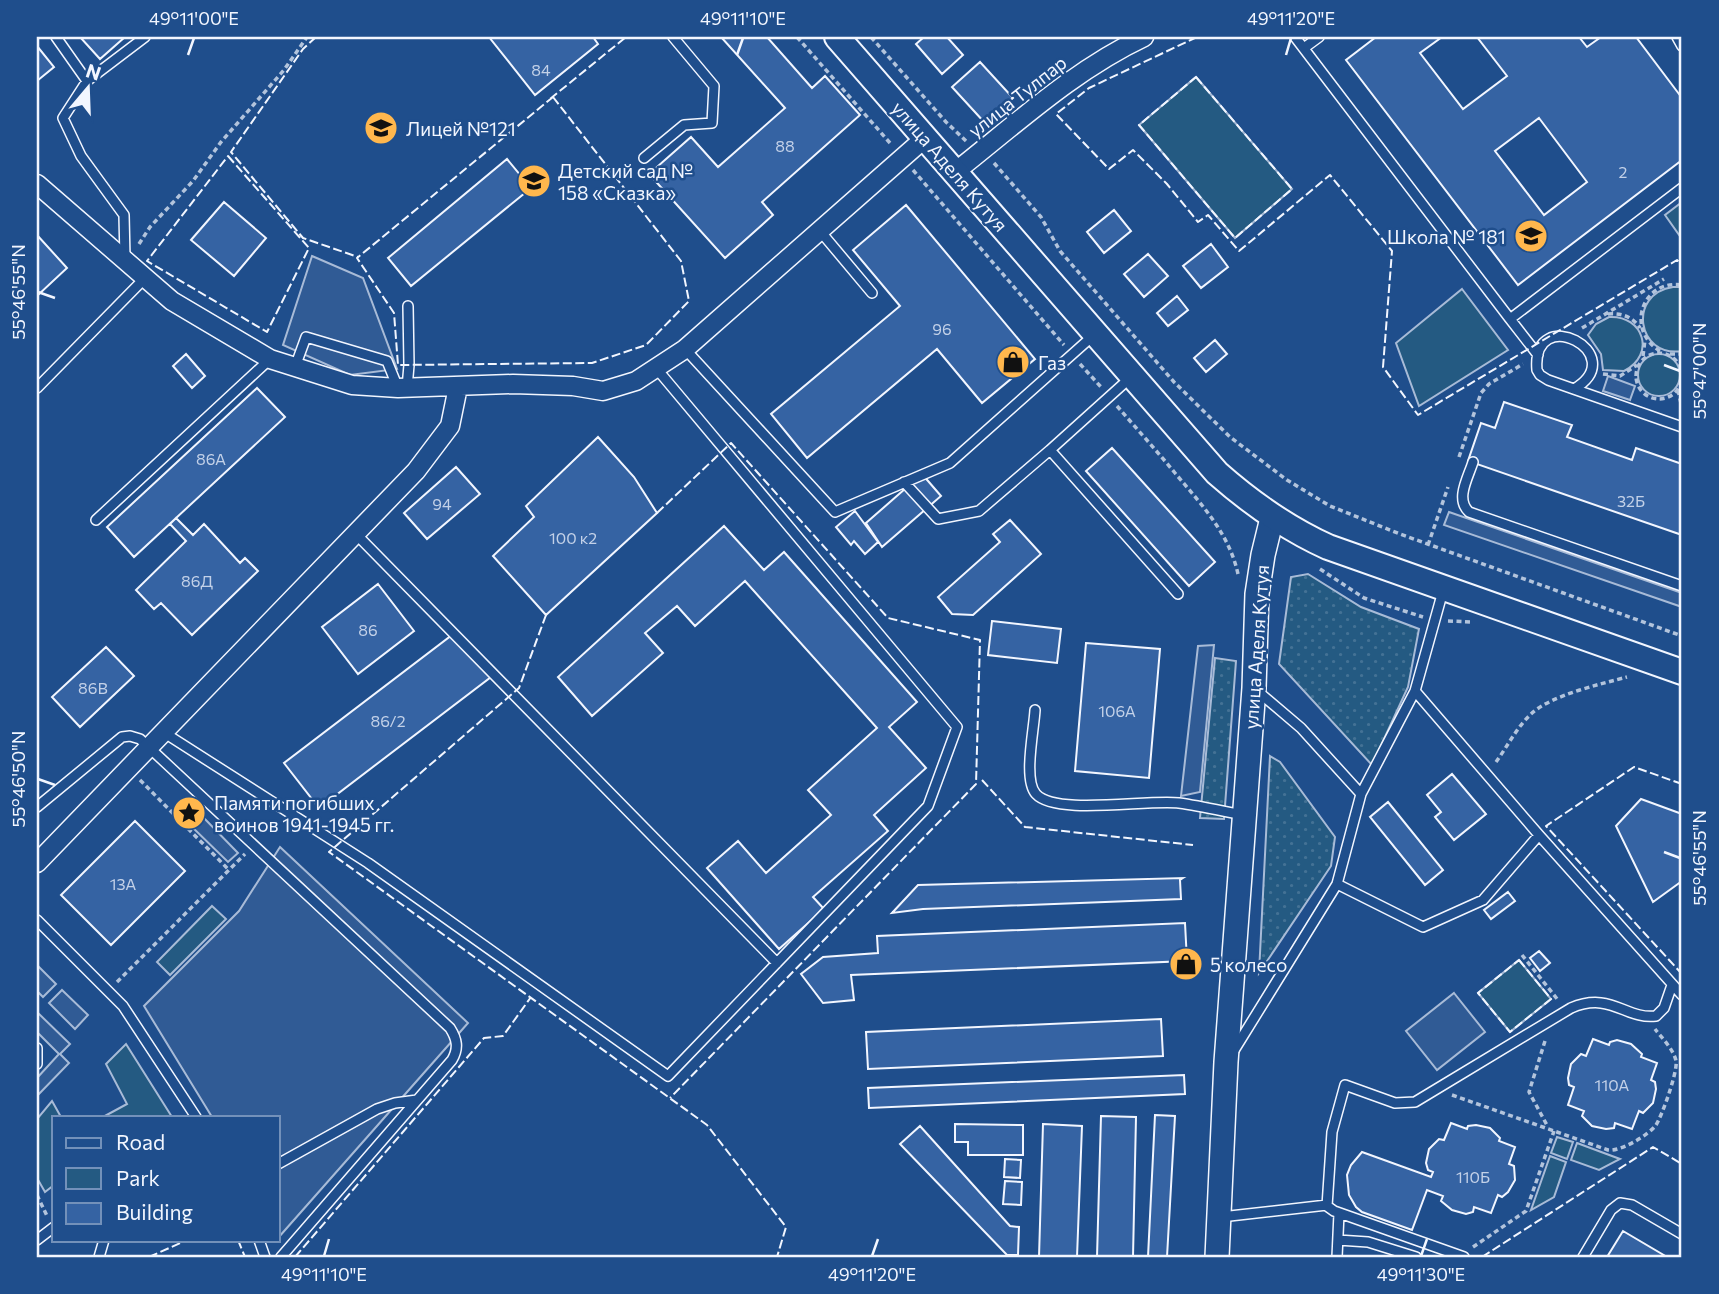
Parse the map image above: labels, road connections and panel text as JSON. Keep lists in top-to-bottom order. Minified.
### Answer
{"streets":{"main road":["улица Аделя Кутуя"],"street":["улица Тулпар"]},"crossings":[["улица Тулпар","улица Аделя Кутуя"]],"places":{"school or university":["Лицей №121","Детский сад № 158 «Сказка»","Школа № 181"],"shop":["Газ","5 колесо"],"place":["Памяти погибших воинов 1941-1945 гг."]},"house_numbers":["84","88","2","96","86А","32Б","94","100 к2","86Д","86","86В","106А","86/2","13А","110А","110Б"],"legend":["Road","Park","Building"],"north":"top","coordinates":["49°11'00\"E","49°11'10\"E","49°11'20\"E","55°46'55\"N","55°47'00\"N","55°46'50\"N","49°11'30\"E"]}
